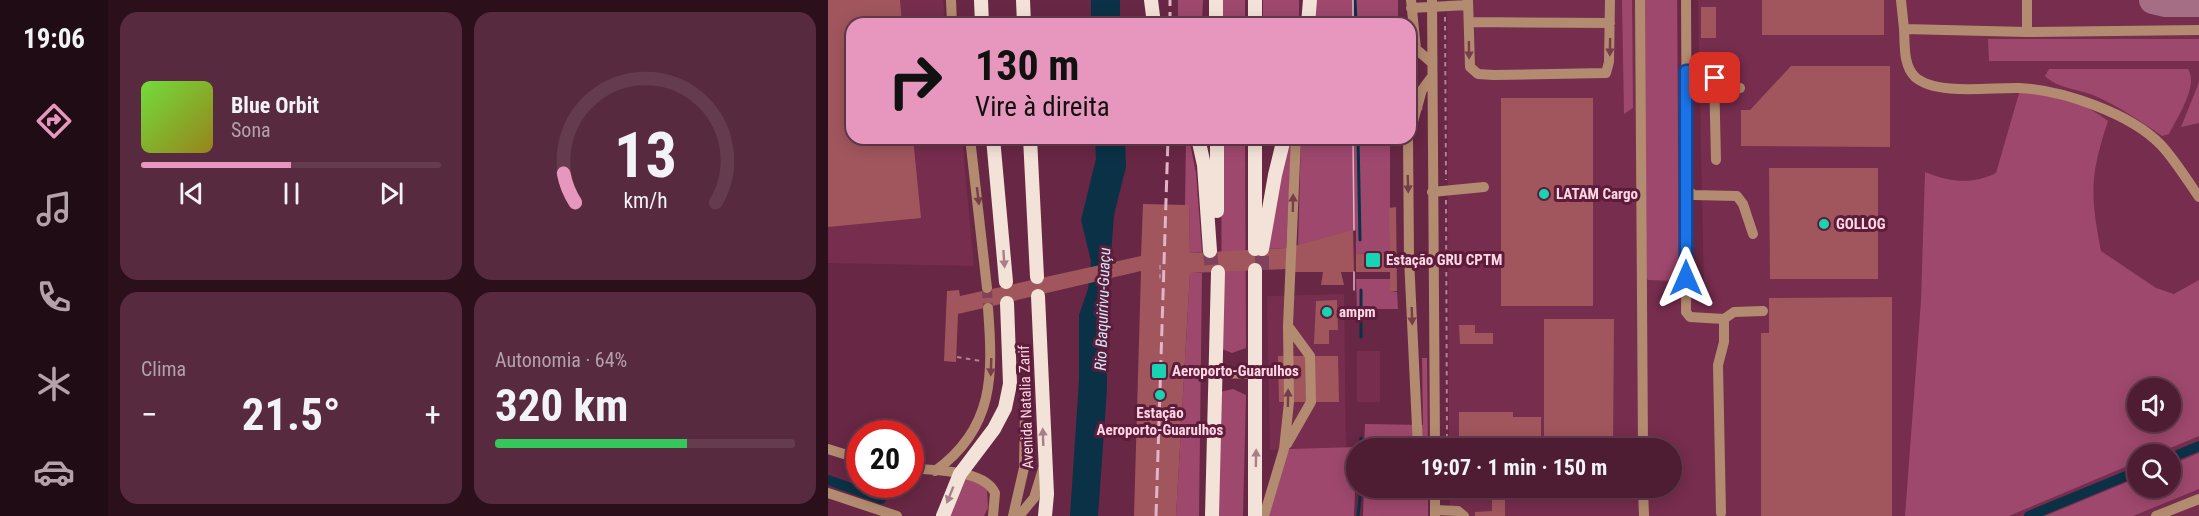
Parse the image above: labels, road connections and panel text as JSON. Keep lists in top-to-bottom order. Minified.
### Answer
{"streets":{"main road":["Avenida Natalia Zarif"]},"water":["Rio Baquirivu-Guaçu"],"places":{"other":["LATAM Cargo","GOLLOG","ampm","Estação Aeroporto-Guarulhos"],"transit":["Estação GRU CPTM","Aeroporto-Guarulhos"]},"page":{"tabs":"19:06","turn":["130 m","Vire à direita"],"song":["Blue Orbit","Sona"],"tile":["Clima",["Autonomia · 64%","320 km"]],"heat":["−","21.5°","+"],"limit":"20","trip":"19:07 · 1 min · 150 m","gauge":["13","km/h"]}}
